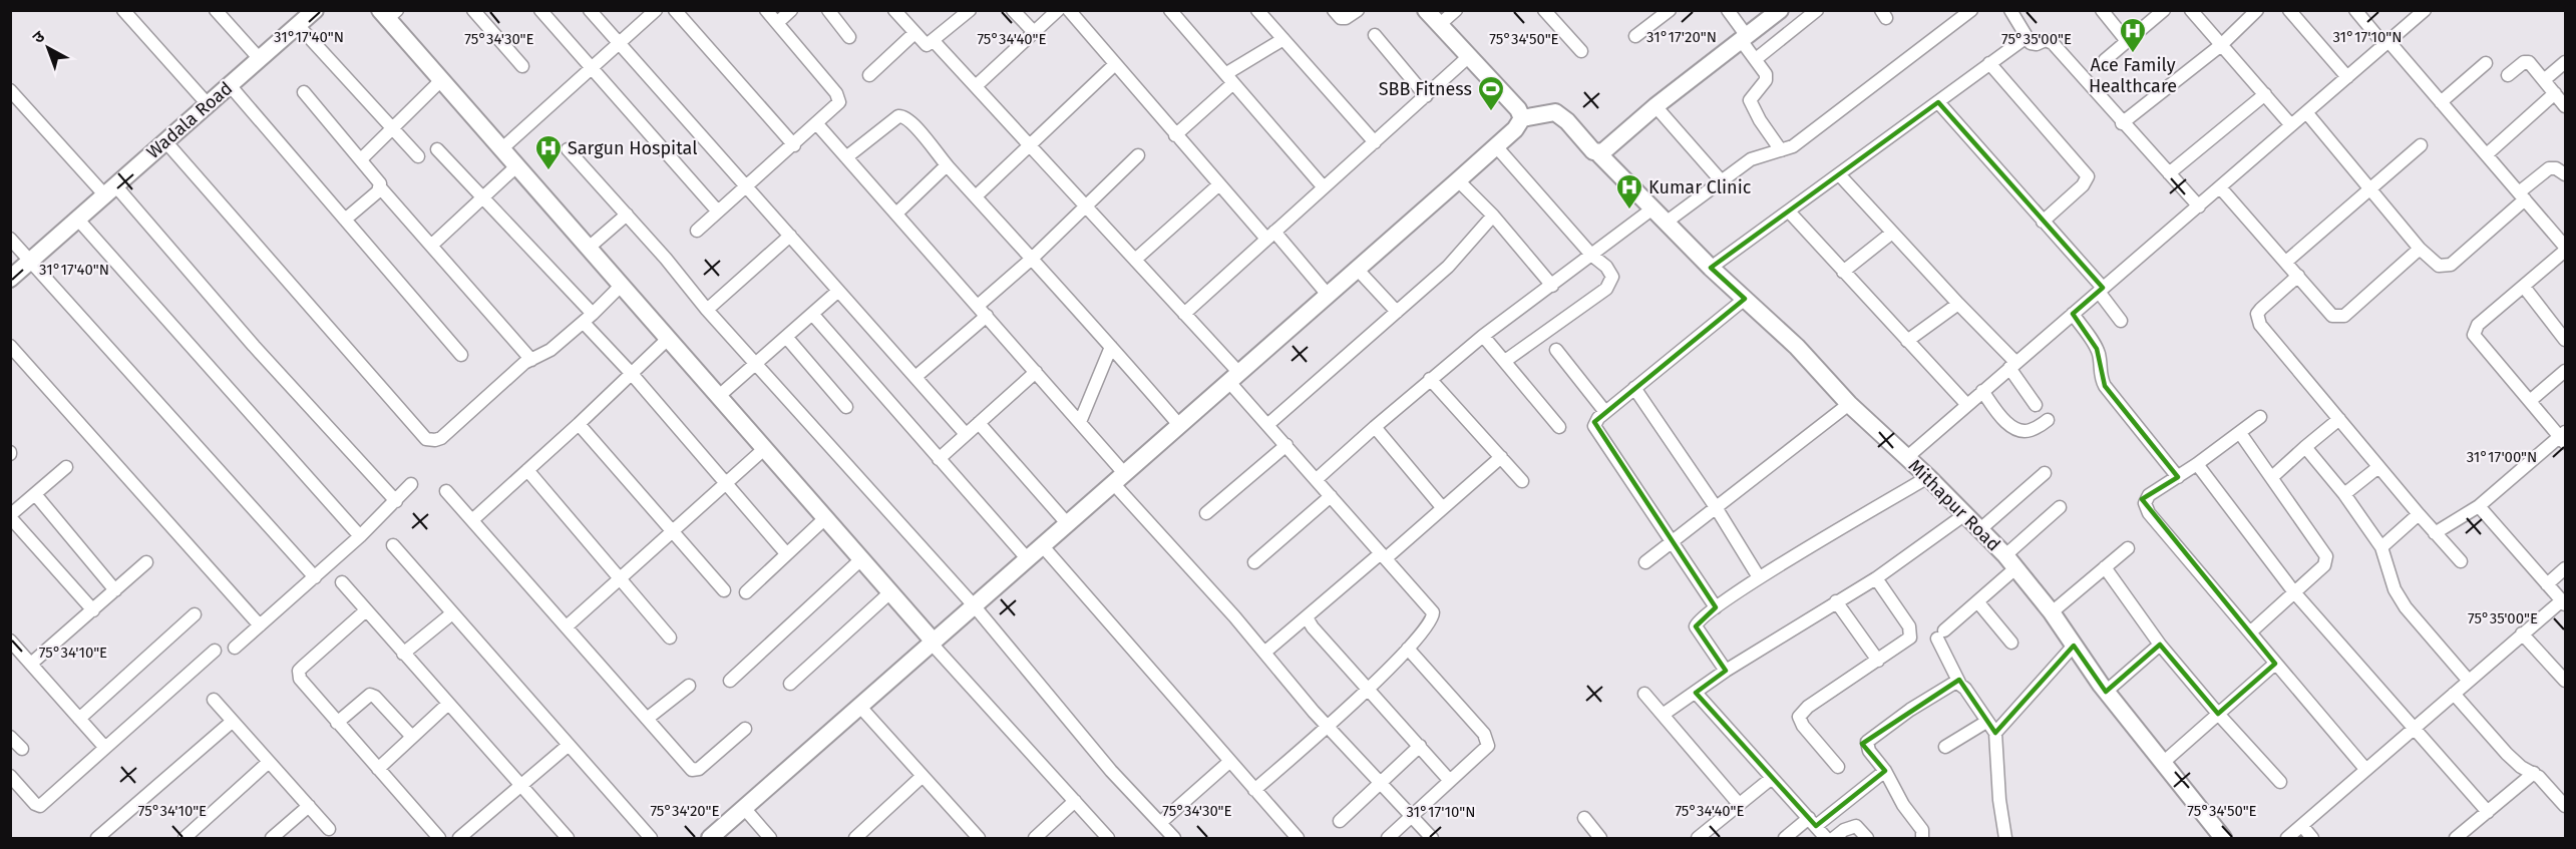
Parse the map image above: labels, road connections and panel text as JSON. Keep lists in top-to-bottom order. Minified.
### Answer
{"streets":{"street":["Wadala Road","Mithapur Road"]},"places":{"hospital":["Ace Family Healthcare","Sargun Hospital","Kumar Clinic"],"sports":["SBB Fitness"]},"north":"top left","coordinates":["31°17'20\"N","31°17'10\"N","31°17'40\"N","75°34'30\"E","75°34'40\"E","75°34'50\"E","75°35'00\"E","31°17'00\"N","75°34'10\"E","75°34'20\"E"]}
